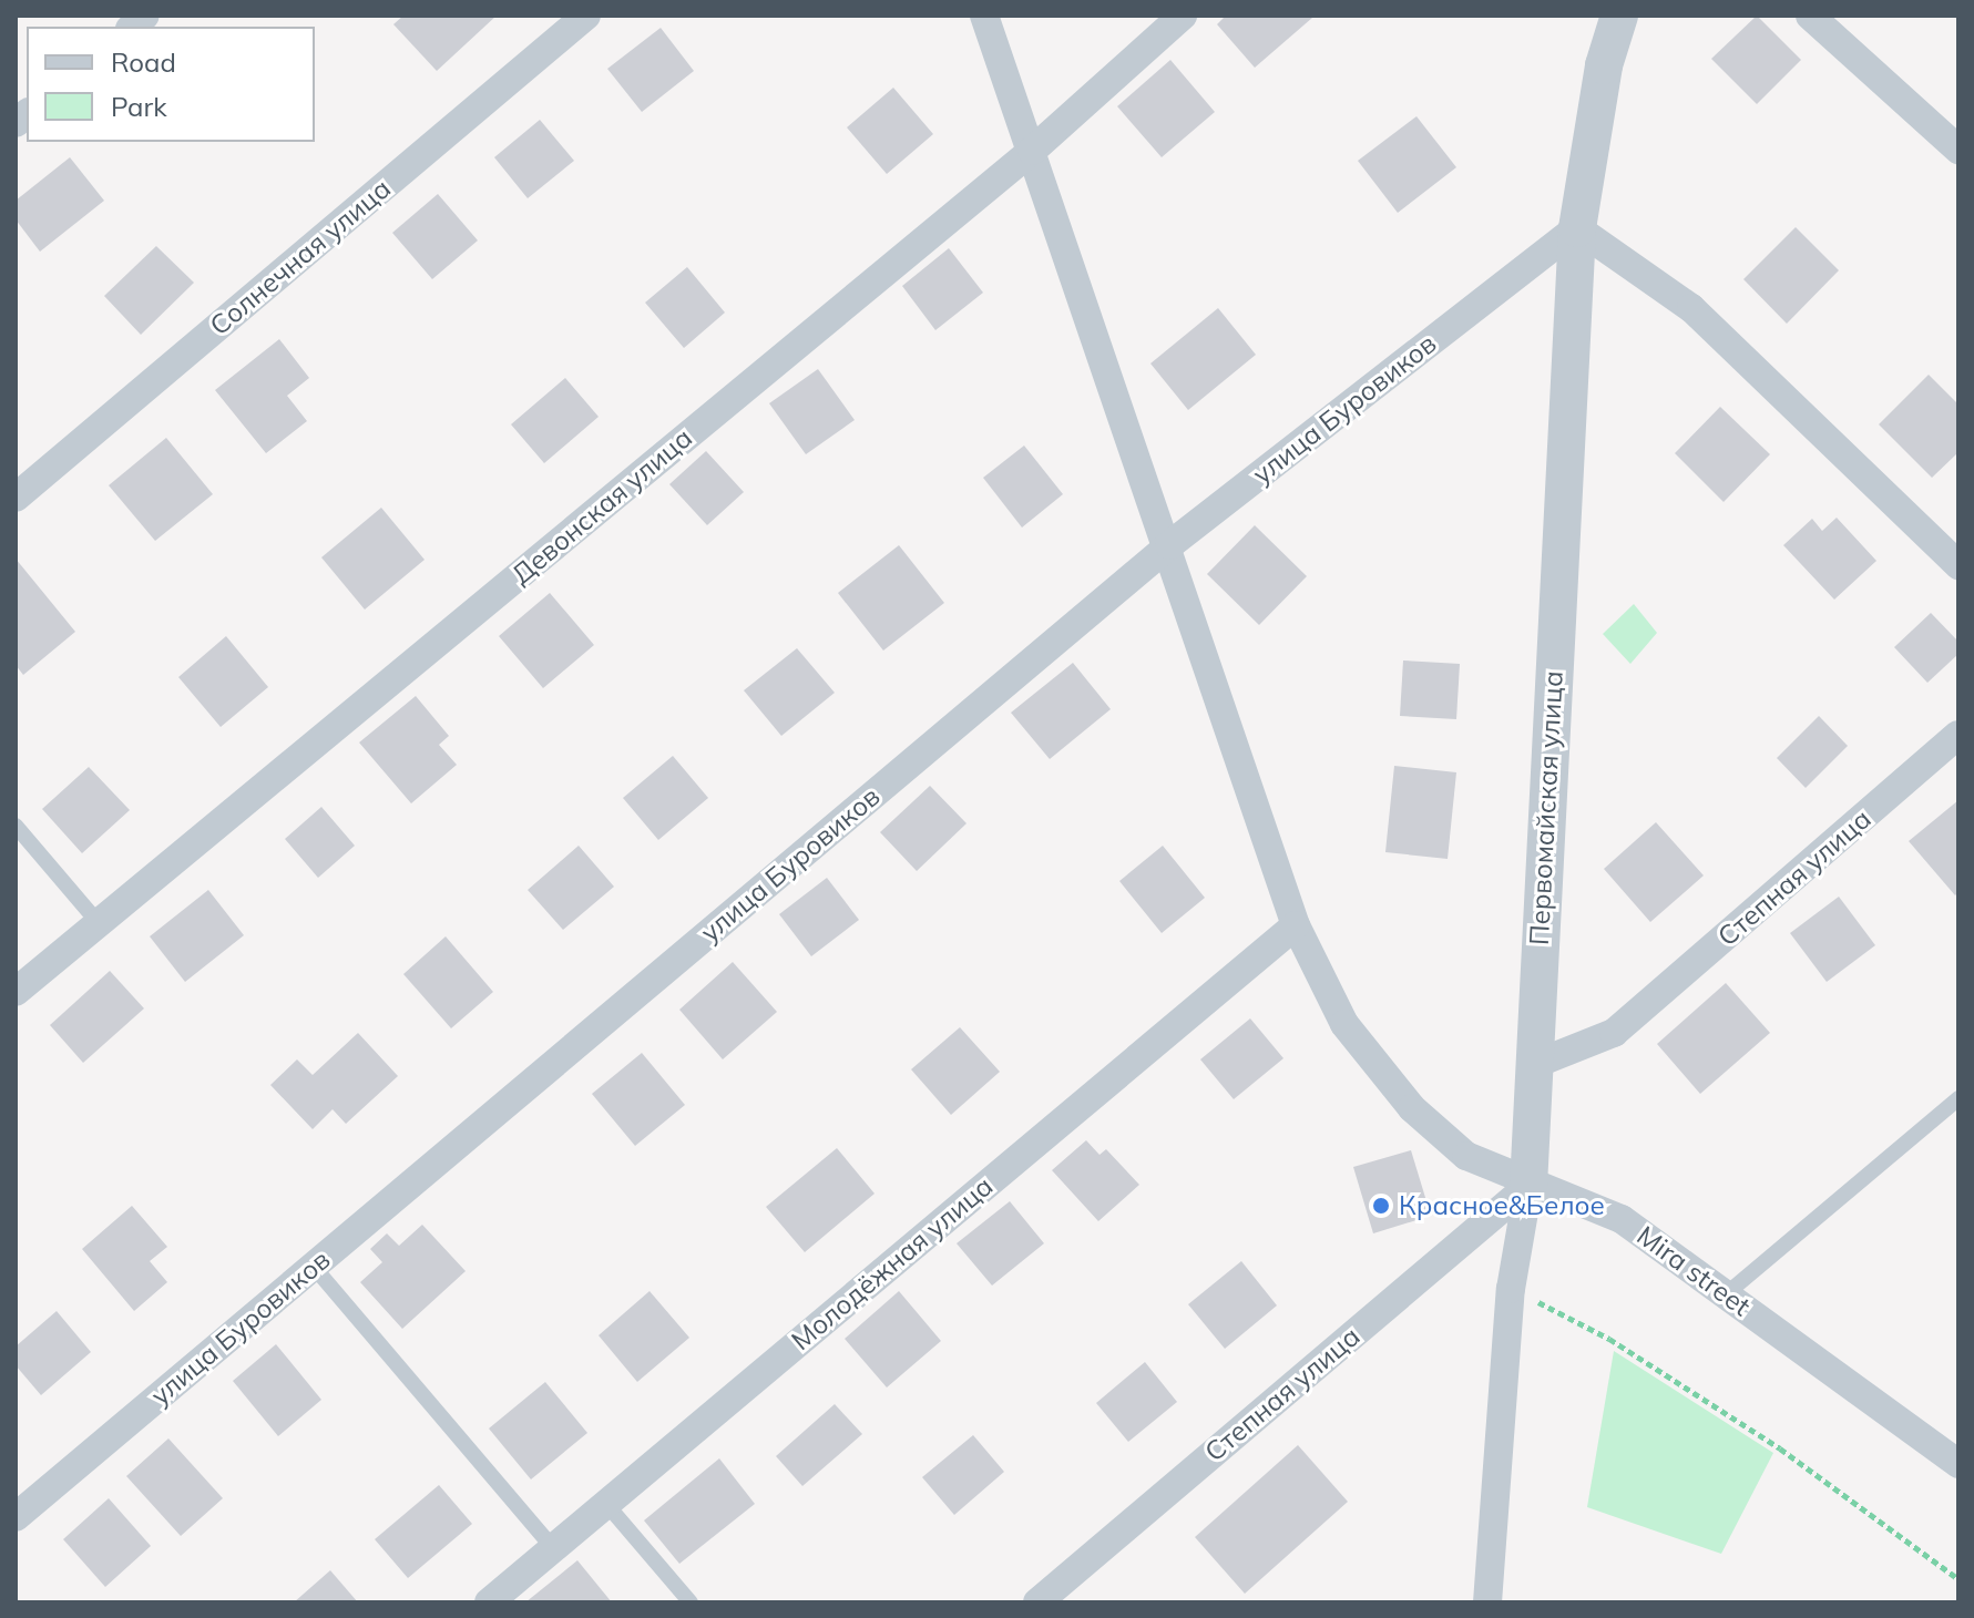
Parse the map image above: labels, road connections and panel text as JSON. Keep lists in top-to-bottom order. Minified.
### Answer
{"streets":{"street":["Солнечная улица","улица Буровиков","Девонская улица","Первомайская улица","Степная улица","Молодёжная улица","Mira street"]},"crossings":[["улица Буровиков","Первомайская улица"],["улица Буровиков","Mira street"],["Девонская улица","Mira street"],["Первомайская улица","Степная улица"],["Первомайская улица","Mira street"],["Степная улица","Mira street"],["Молодёжная улица","Mira street"]],"places":["Красное&Белое"],"legend":["Road","Park"]}
